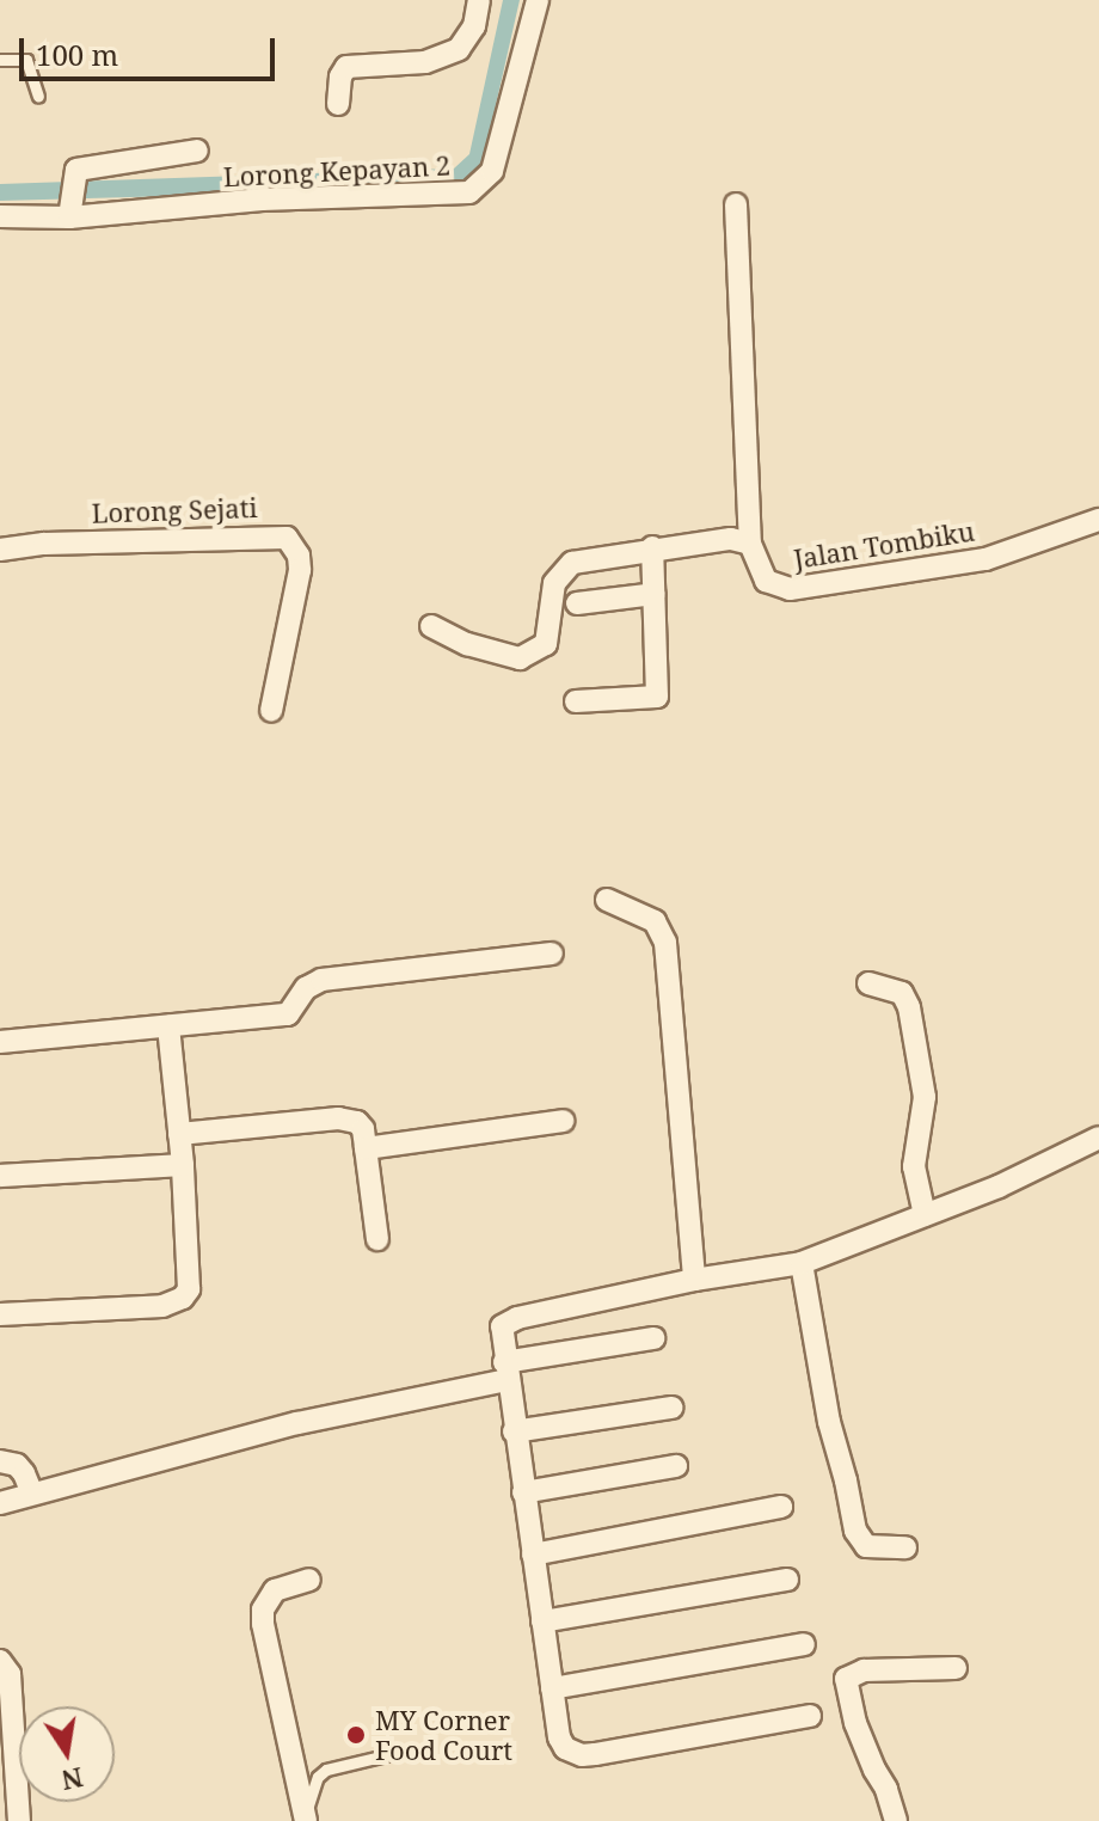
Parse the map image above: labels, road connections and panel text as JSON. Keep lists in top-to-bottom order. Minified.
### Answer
{"streets":{"street":["Lorong Kepayan 2","Lorong Sejati","Jalan Tombiku"]},"places":["MY Corner Food Court"],"scale_bar":"100 m","north":"bottom"}
